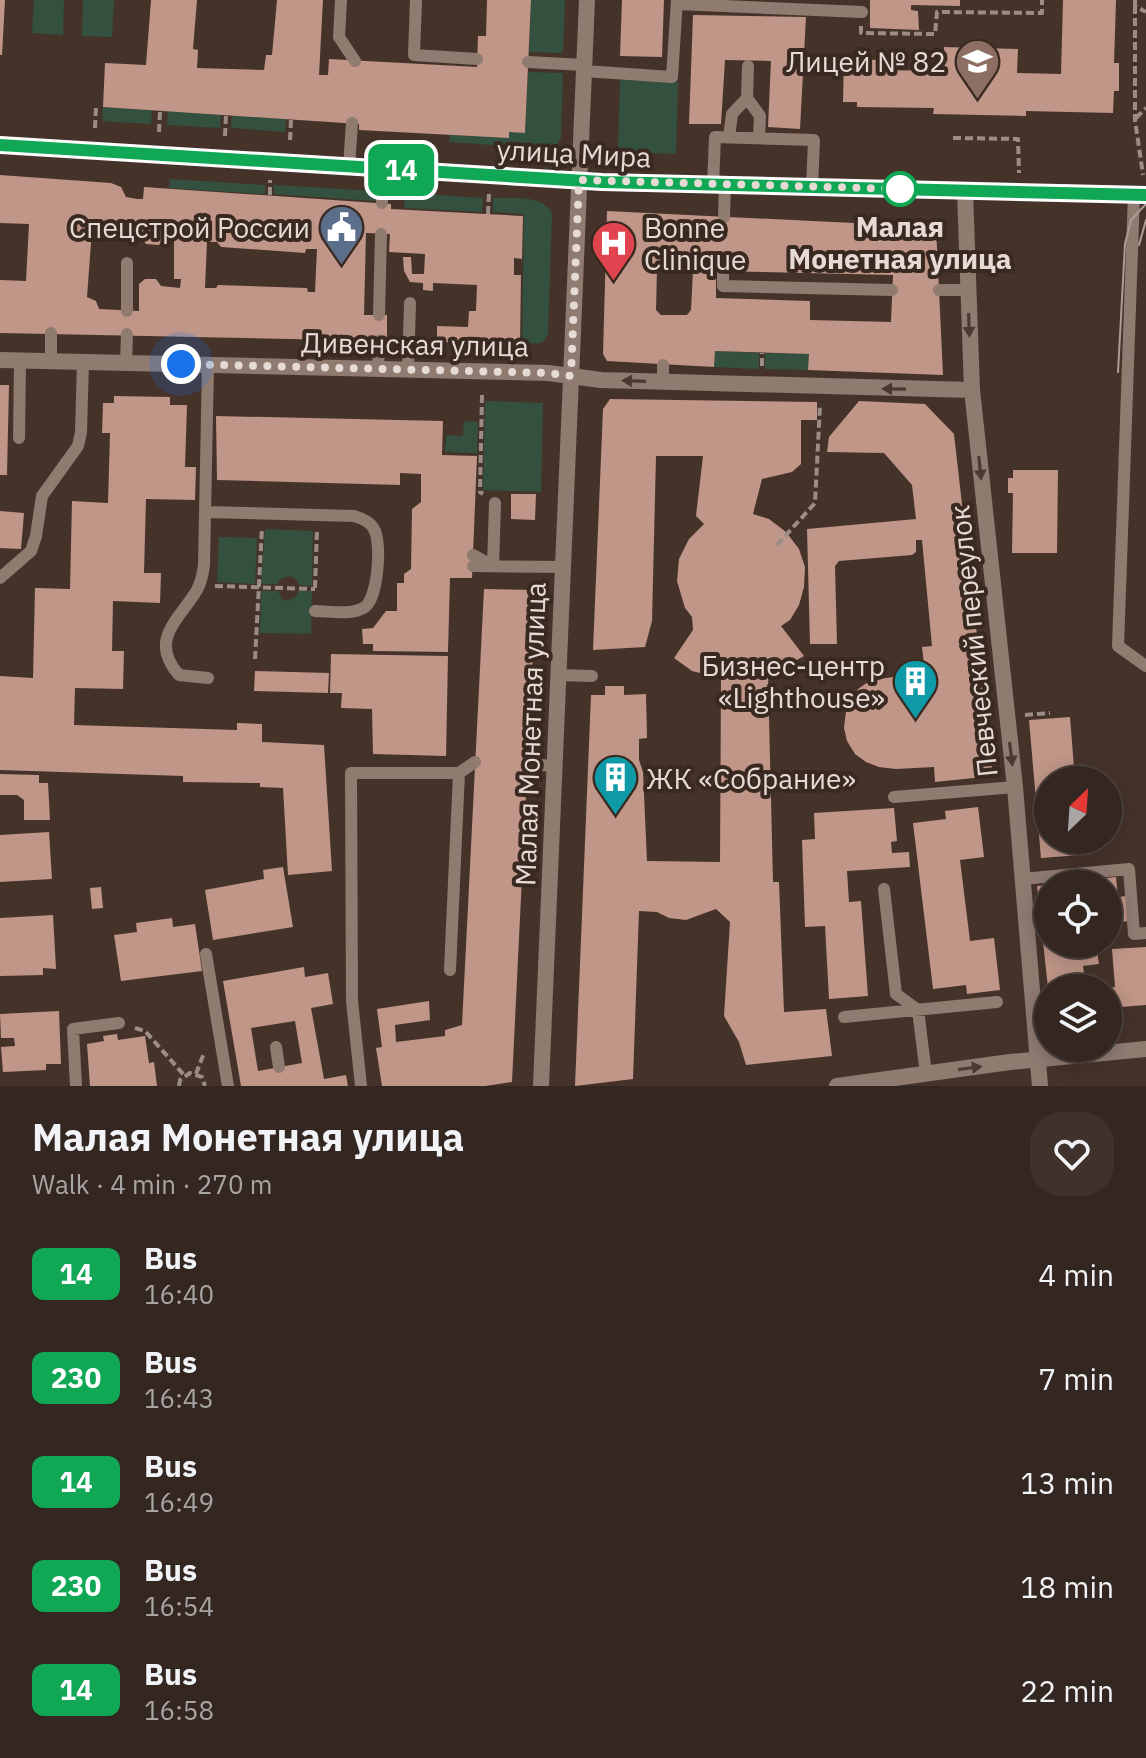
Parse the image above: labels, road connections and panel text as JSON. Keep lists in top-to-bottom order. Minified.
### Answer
{"streets":{"street":["улица Мира","Дивенская улица","Певческий переулок","Малая Монетная улица"]},"crossings":[["улица Мира","Певческий переулок"],["улица Мира","Малая Монетная улица"],["Дивенская улица","Певческий переулок"],["Дивенская улица","Малая Монетная улица"]],"one_way":["Дивенская улица","Певческий переулок"],"places":{"school or university":["Лицей № 82"],"other":["Малая Монетная улица"],"public building":["Спецстрой России"],"hospital":["Bonne Clinique"],"building":["Бизнес-центр «Lighthouse»","ЖК «Собрание»"]},"lines":["bus line 14"],"north":"top right","page":{"on_map":"14","heading":["Малая Монетная улица","Walk · 4 min · 270 m"],"list":[{"mark":"14","name":"Bus","note":"16:40","value":"4 min"},{"mark":"230","name":"Bus","note":"16:43","value":"7 min"},{"mark":"14","name":"Bus","note":"16:49","value":"13 min"},{"mark":"230","name":"Bus","note":"16:54","value":"18 min"},{"mark":"14","name":"Bus","note":"16:58","value":"22 min"}]}}
